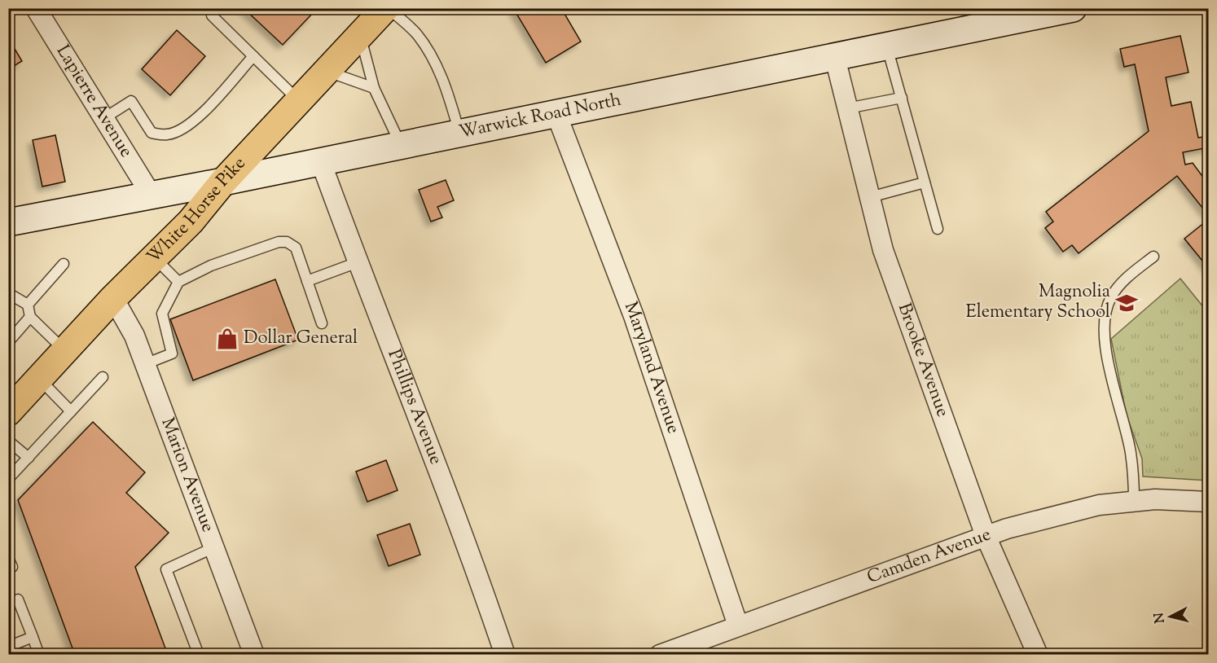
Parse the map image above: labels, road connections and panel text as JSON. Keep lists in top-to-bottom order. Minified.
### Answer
{"streets":{"highway":["White Horse Pike"],"street":["Lapierre Avenue","Warwick Road North","Brooke Avenue","Maryland Avenue","Phillips Avenue","Marion Avenue","Camden Avenue"]},"crossings":[["Lapierre Avenue","Warwick Road North"],["Warwick Road North","White Horse Pike"],["Warwick Road North","Brooke Avenue"],["Warwick Road North","Maryland Avenue"],["Warwick Road North","Phillips Avenue"],["White Horse Pike","Marion Avenue"],["Brooke Avenue","Camden Avenue"],["Maryland Avenue","Camden Avenue"]],"places":{"school or university":["Magnolia Elementary School"],"shop":["Dollar General"]},"north":"left"}
